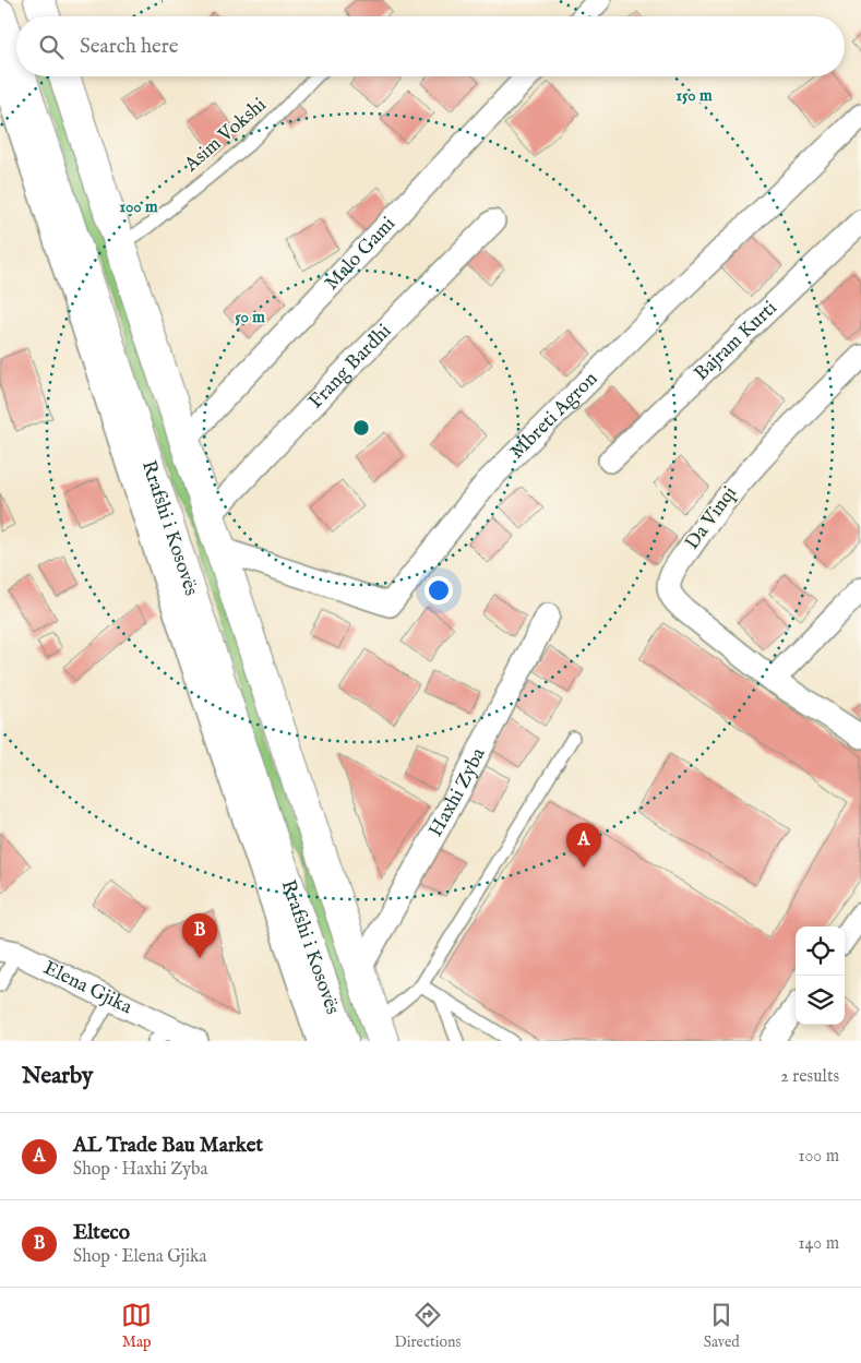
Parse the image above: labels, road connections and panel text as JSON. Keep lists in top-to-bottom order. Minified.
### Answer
{"streets":{"highway":["Rrafshi i Kosovës"],"street":["Malo Gami","Bajram Kurti","Frang Bardhi","Mbreti Agron","Da Vinqi","Haxhi Zyba","Elena Gjika"],"lane":["Asim Vokshi"]},"crossings":[["Asim Vokshi","Rrafshi i Kosovës"],["Malo Gami","Rrafshi i Kosovës"],["Frang Bardhi","Rrafshi i Kosovës"],["Mbreti Agron","Rrafshi i Kosovës"],["Rrafshi i Kosovës","Haxhi Zyba"]],"page":{"search":"Search here","pins":["A","B"],"heading":["Nearby","2 results"],"list":[{"mark":"A","name":"AL Trade Bau Market","note":"Shop · Haxhi Zyba","value":"100 m"},{"mark":"B","name":"Elteco","note":"Shop · Elena Gjika","value":"140 m"}],"nav":["Map","Directions","Saved"]},"rings":["150 m","100 m","50 m"]}
